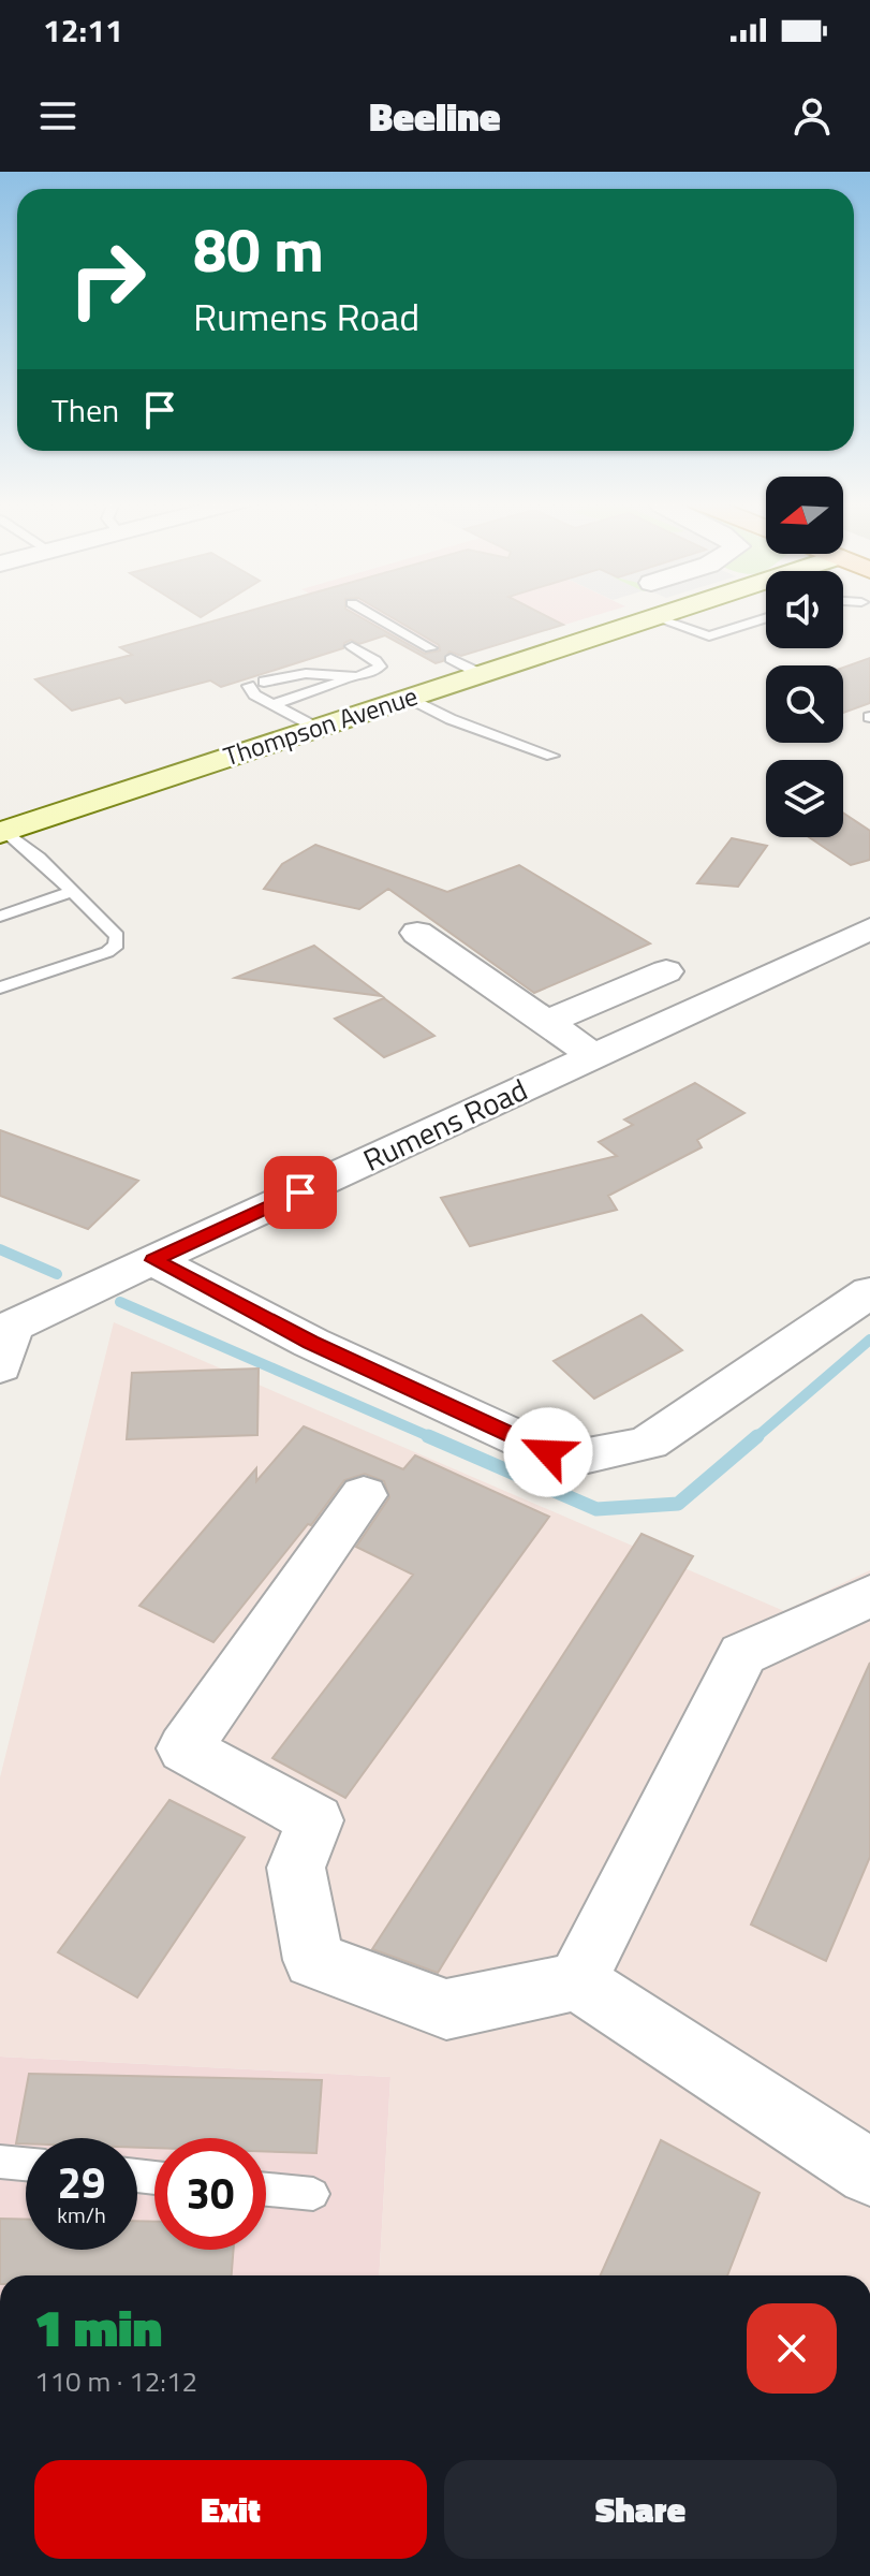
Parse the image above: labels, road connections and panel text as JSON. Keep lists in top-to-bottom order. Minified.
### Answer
{"streets":{"street":["Thompson Avenue","Rumens Road"]},"north":"left","page":{"status":"12:11","header":"Beeline","turn":["80 m","Rumens Road"],"then":"Then","speed":"29 km/h","limit":"30","heading":["1 min","110 m · 12:12"],"buttons":["Exit","Share"]}}
